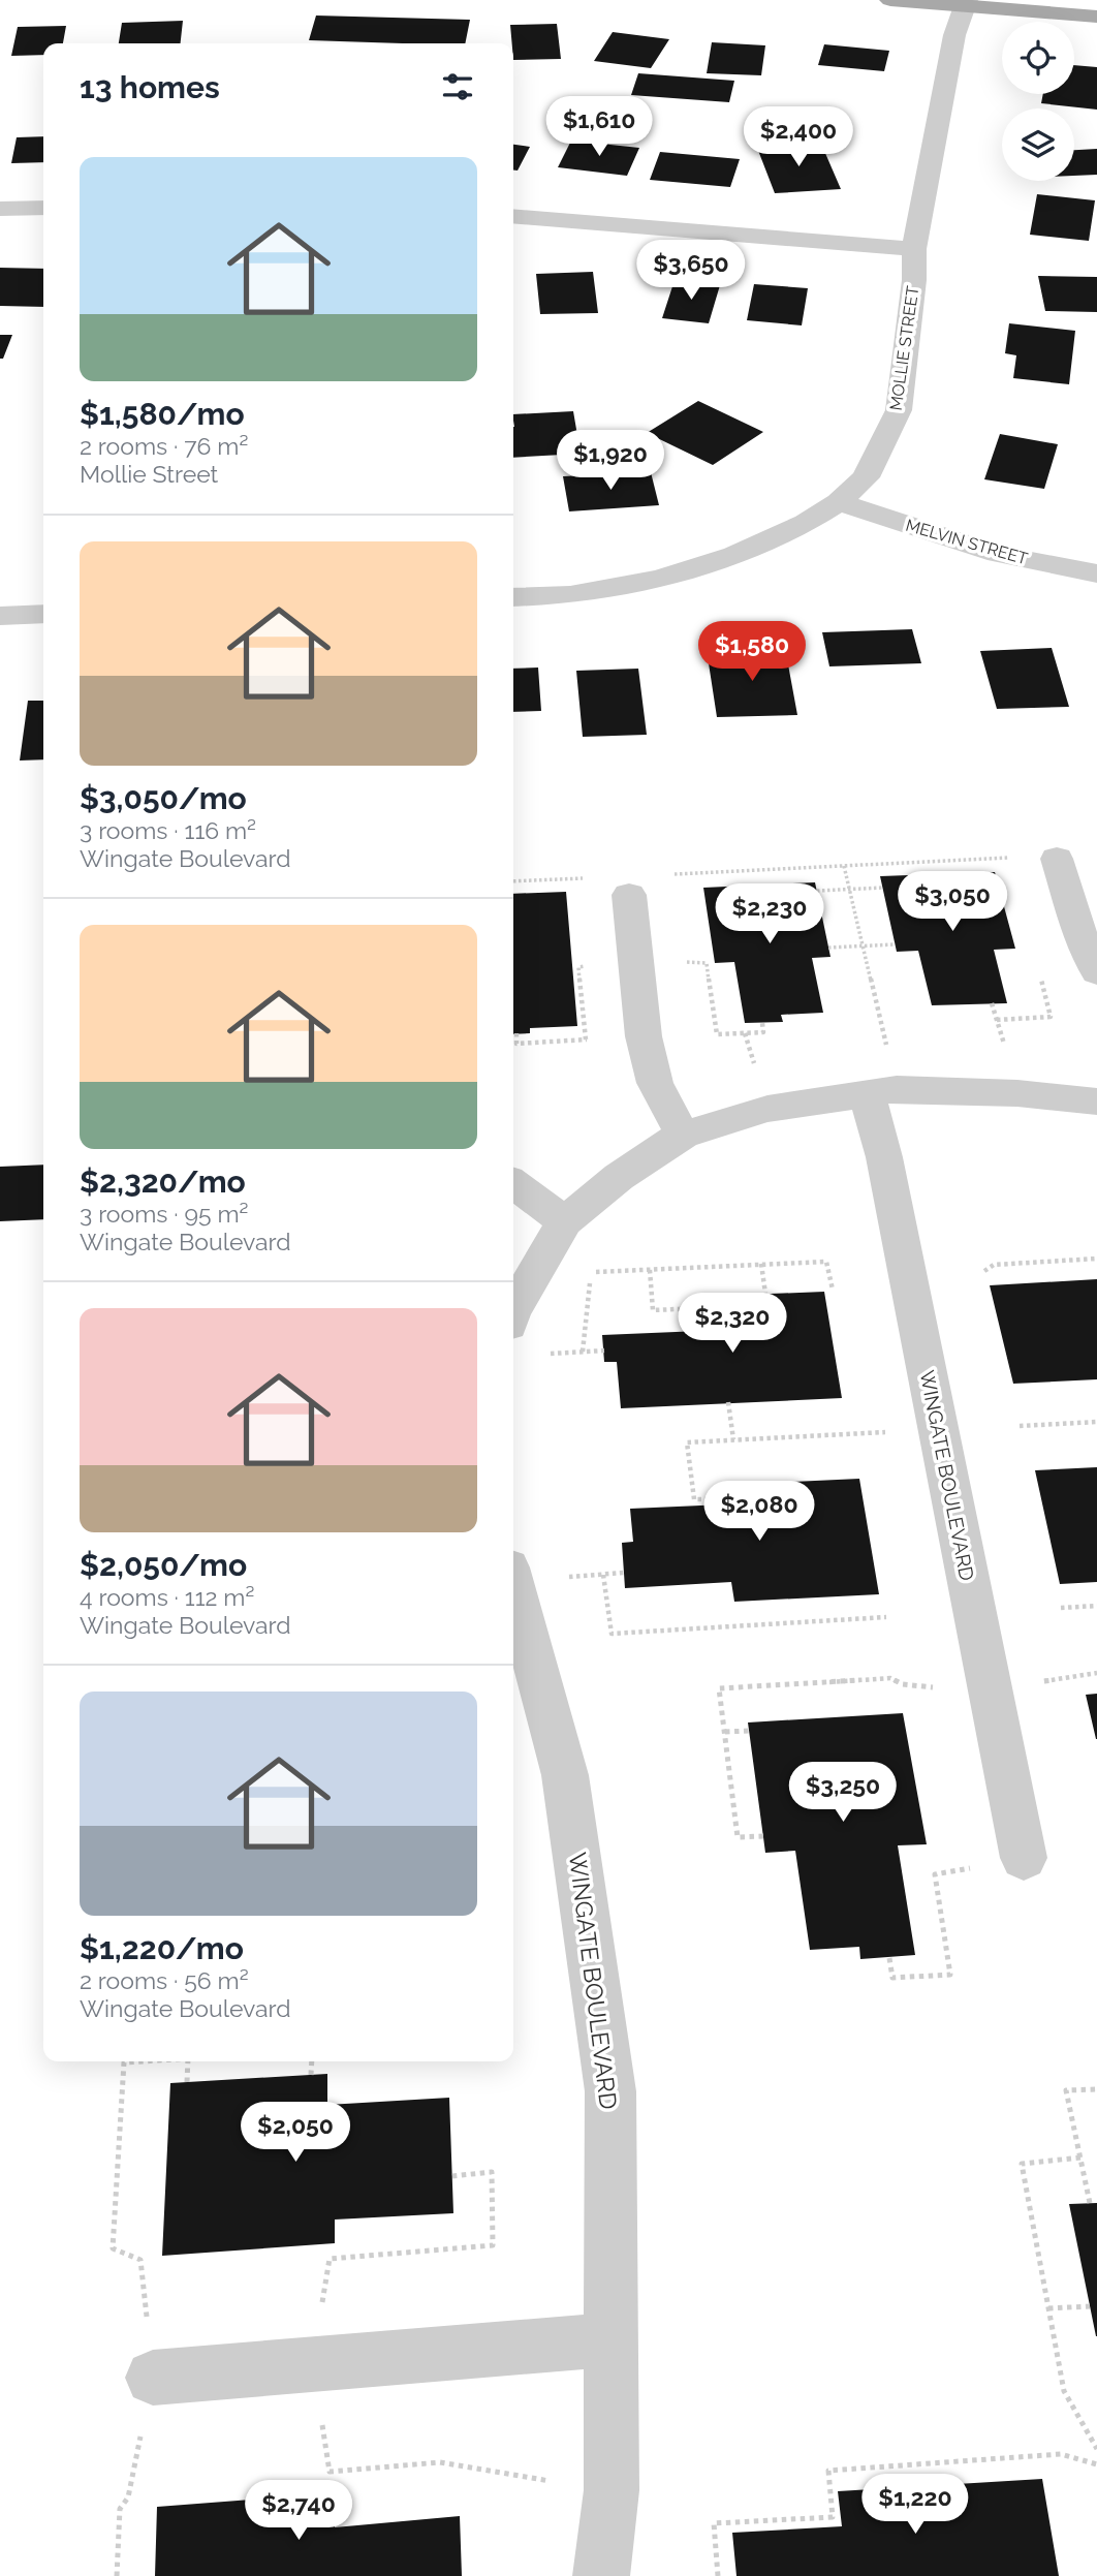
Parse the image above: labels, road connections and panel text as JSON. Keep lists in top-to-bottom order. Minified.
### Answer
{"streets":{"street":["MOLLIE STREET","MELVIN STREET","WINGATE BOULEVARD"]},"crossings":[["MOLLIE STREET","MELVIN STREET"]],"page":{"heading":"13 homes","price":["$1,610","$2,400","$3,650","$1,920","$1,580","$3,050","$2,230","$2,320","$2,080","$3,250","$2,050","$1,220","$2,740"],"list":[{"name":"$1,580/mo","note":"2 rooms · 76 m² · Mollie Street"},{"name":"$3,050/mo","note":"3 rooms · 116 m² · Wingate Boulevard"},{"name":"$2,320/mo","note":"3 rooms · 95 m² · Wingate Boulevard"},{"name":"$2,050/mo","note":"4 rooms · 112 m² · Wingate Boulevard"},{"name":"$1,220/mo","note":"2 rooms · 56 m² · Wingate Boulevard"}]}}
